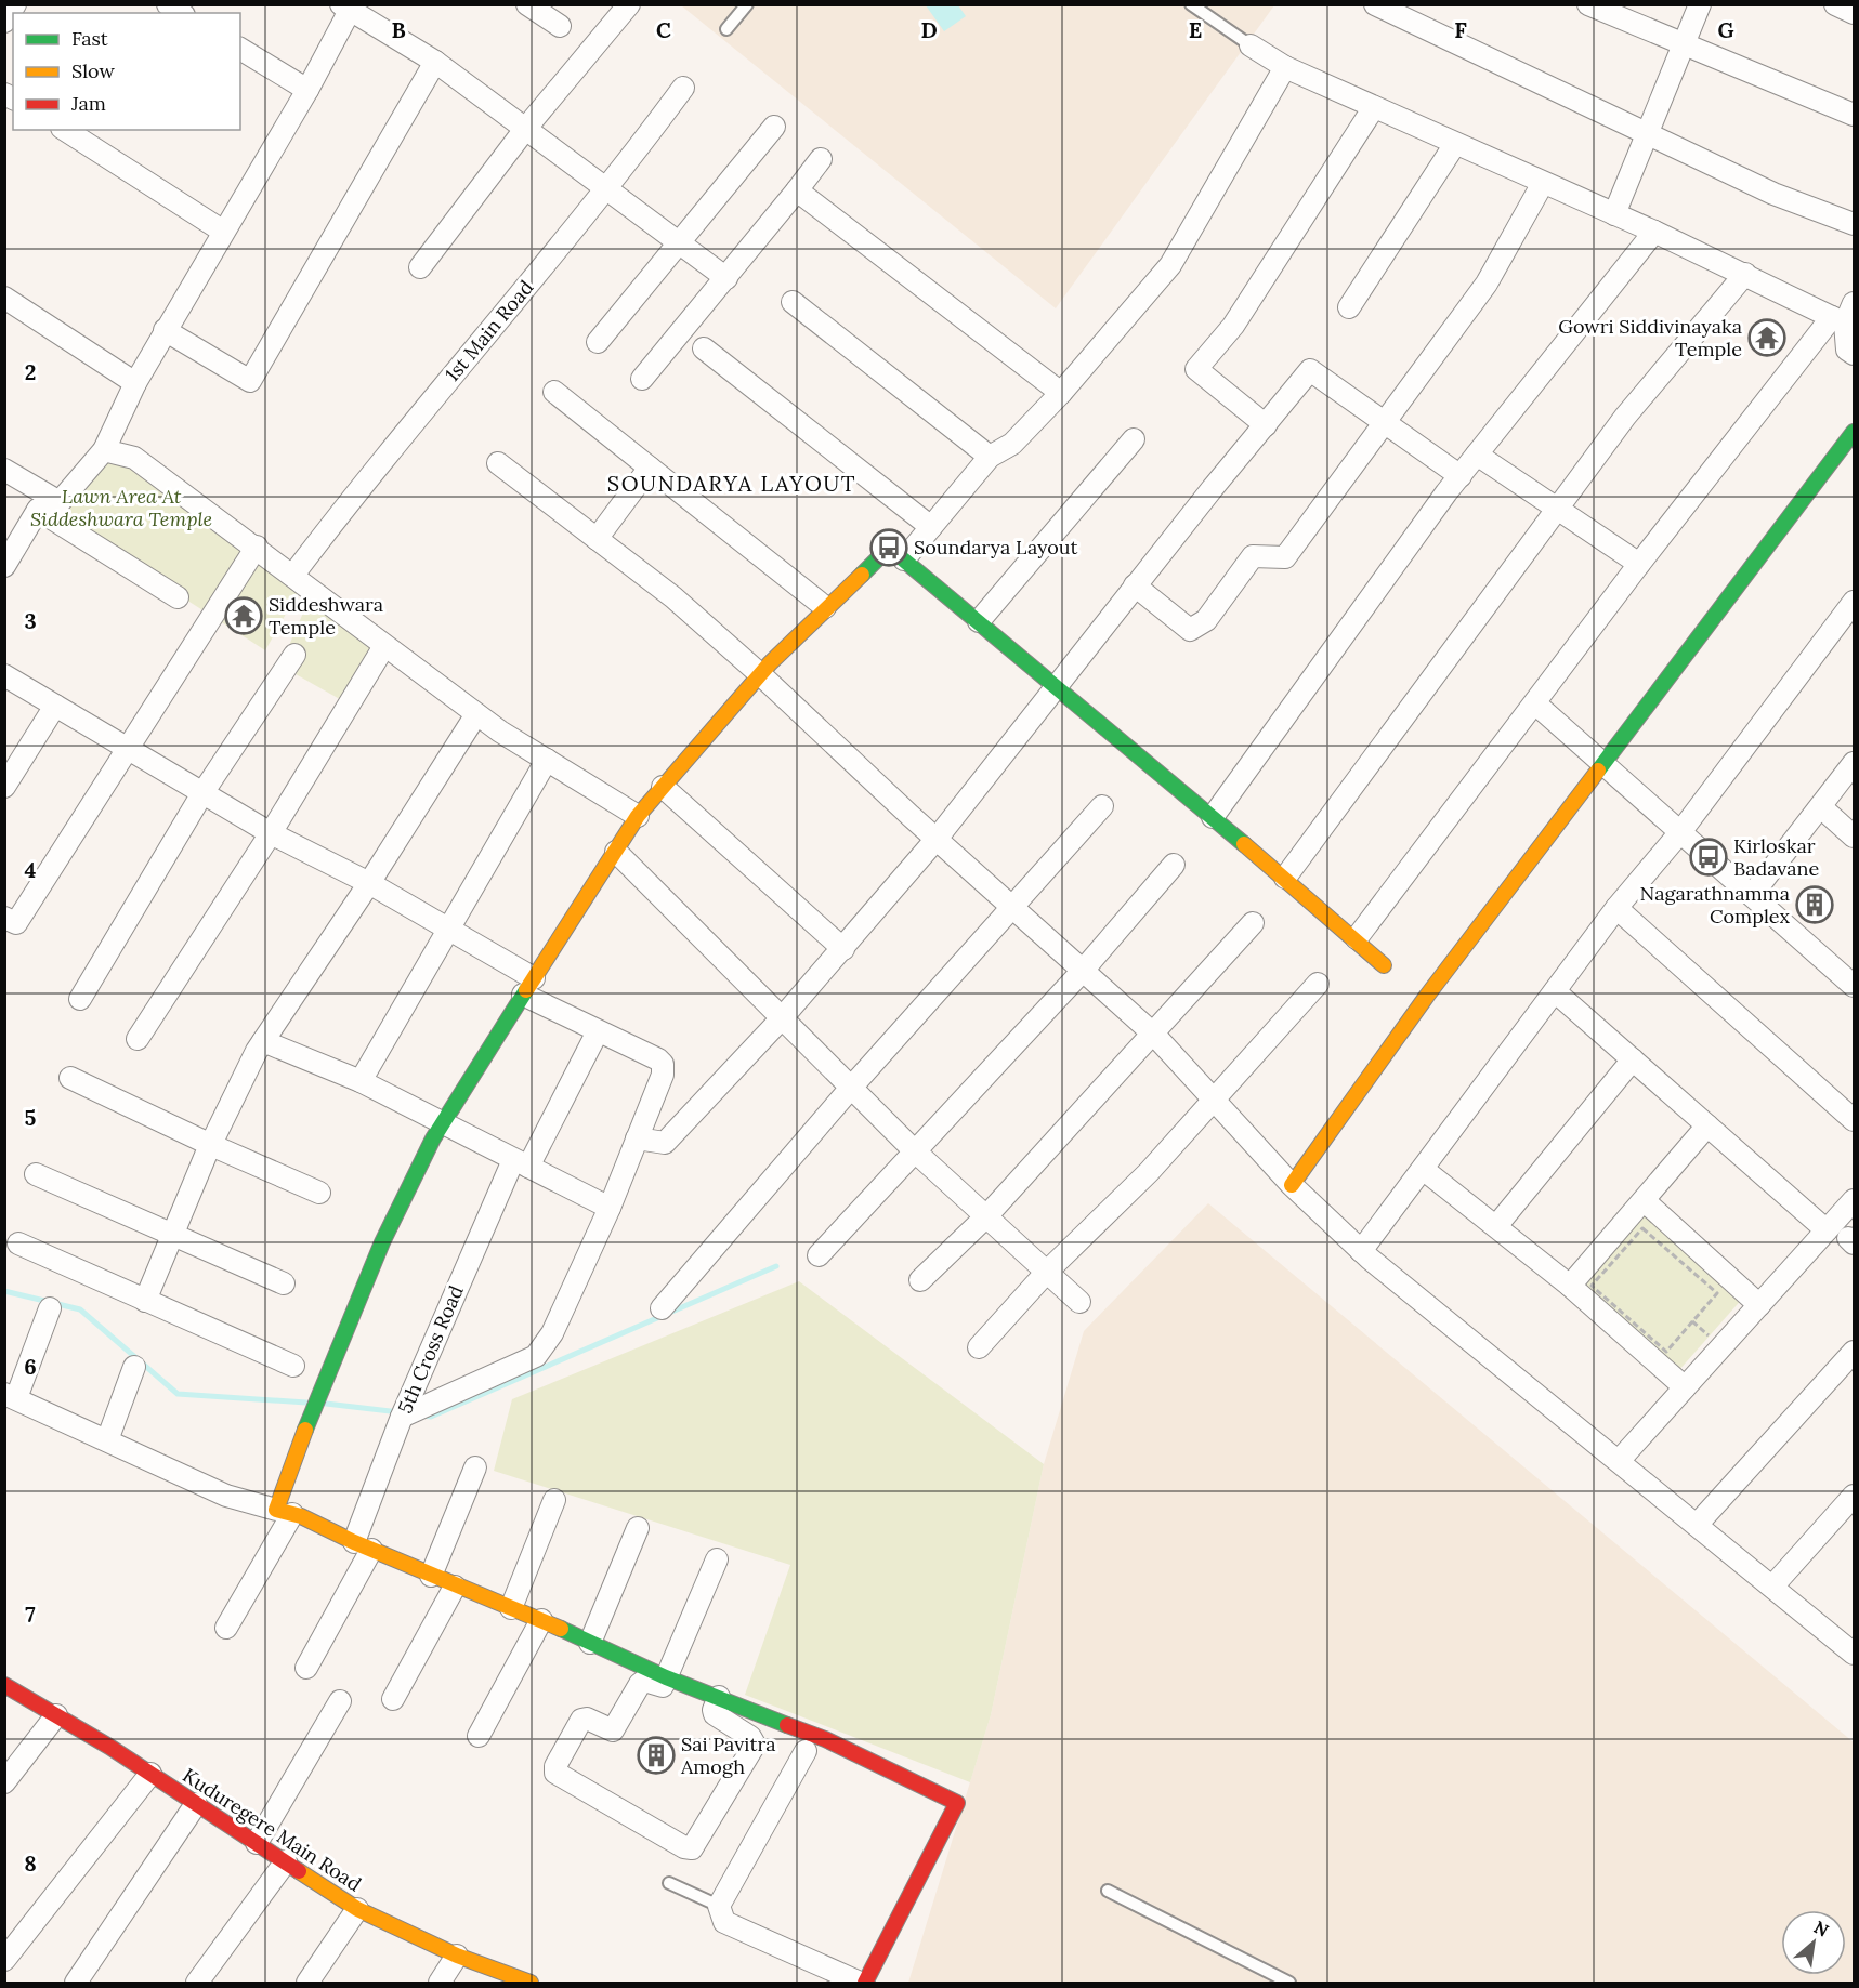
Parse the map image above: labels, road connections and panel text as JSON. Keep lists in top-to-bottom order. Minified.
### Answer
{"streets":{"street":["1st Main Road","5th Cross Road","Kuduregere Main Road"]},"districts":["SOUNDARYA LAYOUT"],"parks":["Lawn Area At Siddeshwara Temple"],"places":{"temple":["Gowri Siddivinayaka Temple","Siddeshwara Temple"],"bus stop":["Soundarya Layout","Kirloskar Badavane"],"building":["Nagarathnamma Complex","Sai Pavitra Amogh"]},"legend":["Fast","Slow","Jam"],"north":"top right","grid":{"columns":["B","C","D","E","F","G"],"rows":["2","3","4","5","6","7","8"]}}
